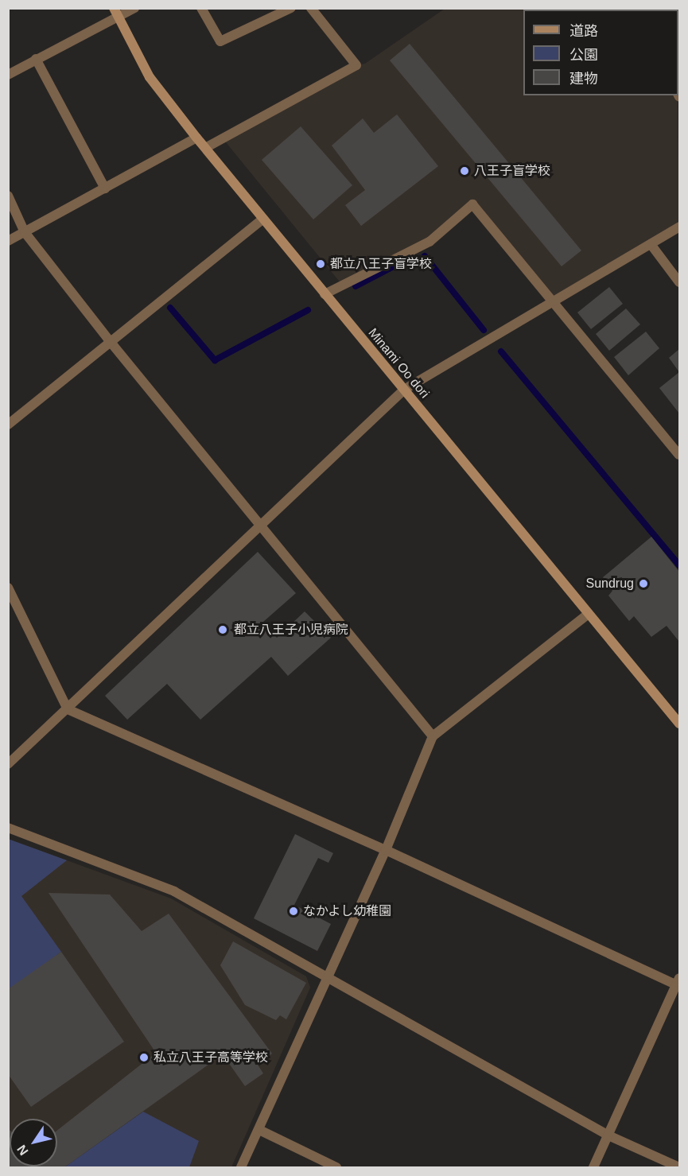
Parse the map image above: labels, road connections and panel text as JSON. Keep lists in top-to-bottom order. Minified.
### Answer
{"streets":{"street":["Minami Oo dori"]},"places":["八王子盲学校","都立八王子盲学校","Sundrug","都立八王子小児病院","なかよし幼稚園","私立八王子高等学校"],"legend":["道路","公園","建物"],"north":"bottom left"}
